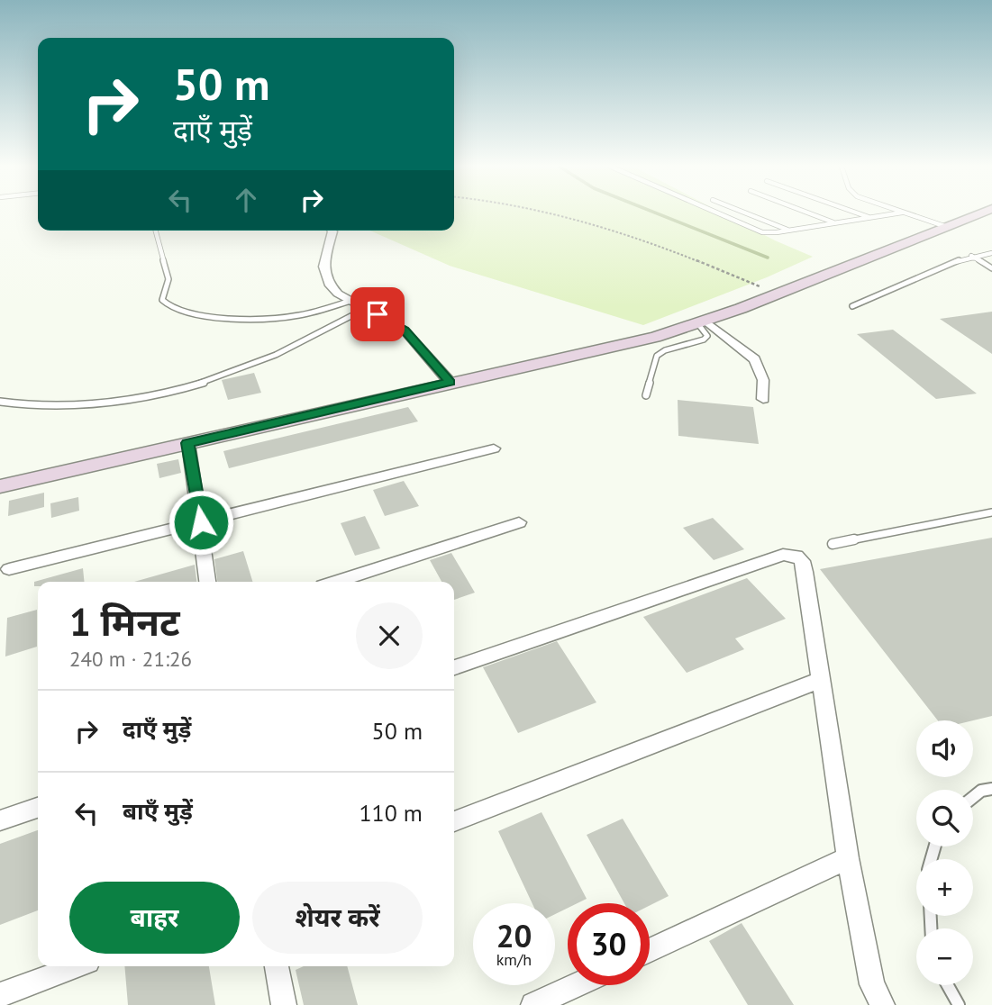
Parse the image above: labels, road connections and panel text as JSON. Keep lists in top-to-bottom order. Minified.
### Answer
{"page":{"turn":["50 m","दाएँ मुड़ें"],"heading":["1 मिनट","240 m · 21:26"],"list":[{"name":"दाएँ मुड़ें","value":"50 m"},{"name":"बाएँ मुड़ें","value":"110 m"}],"map_buttons":["+","−"],"buttons":["बाहर","शेयर करें"],"speed":"20 km/h","limit":"30"}}
